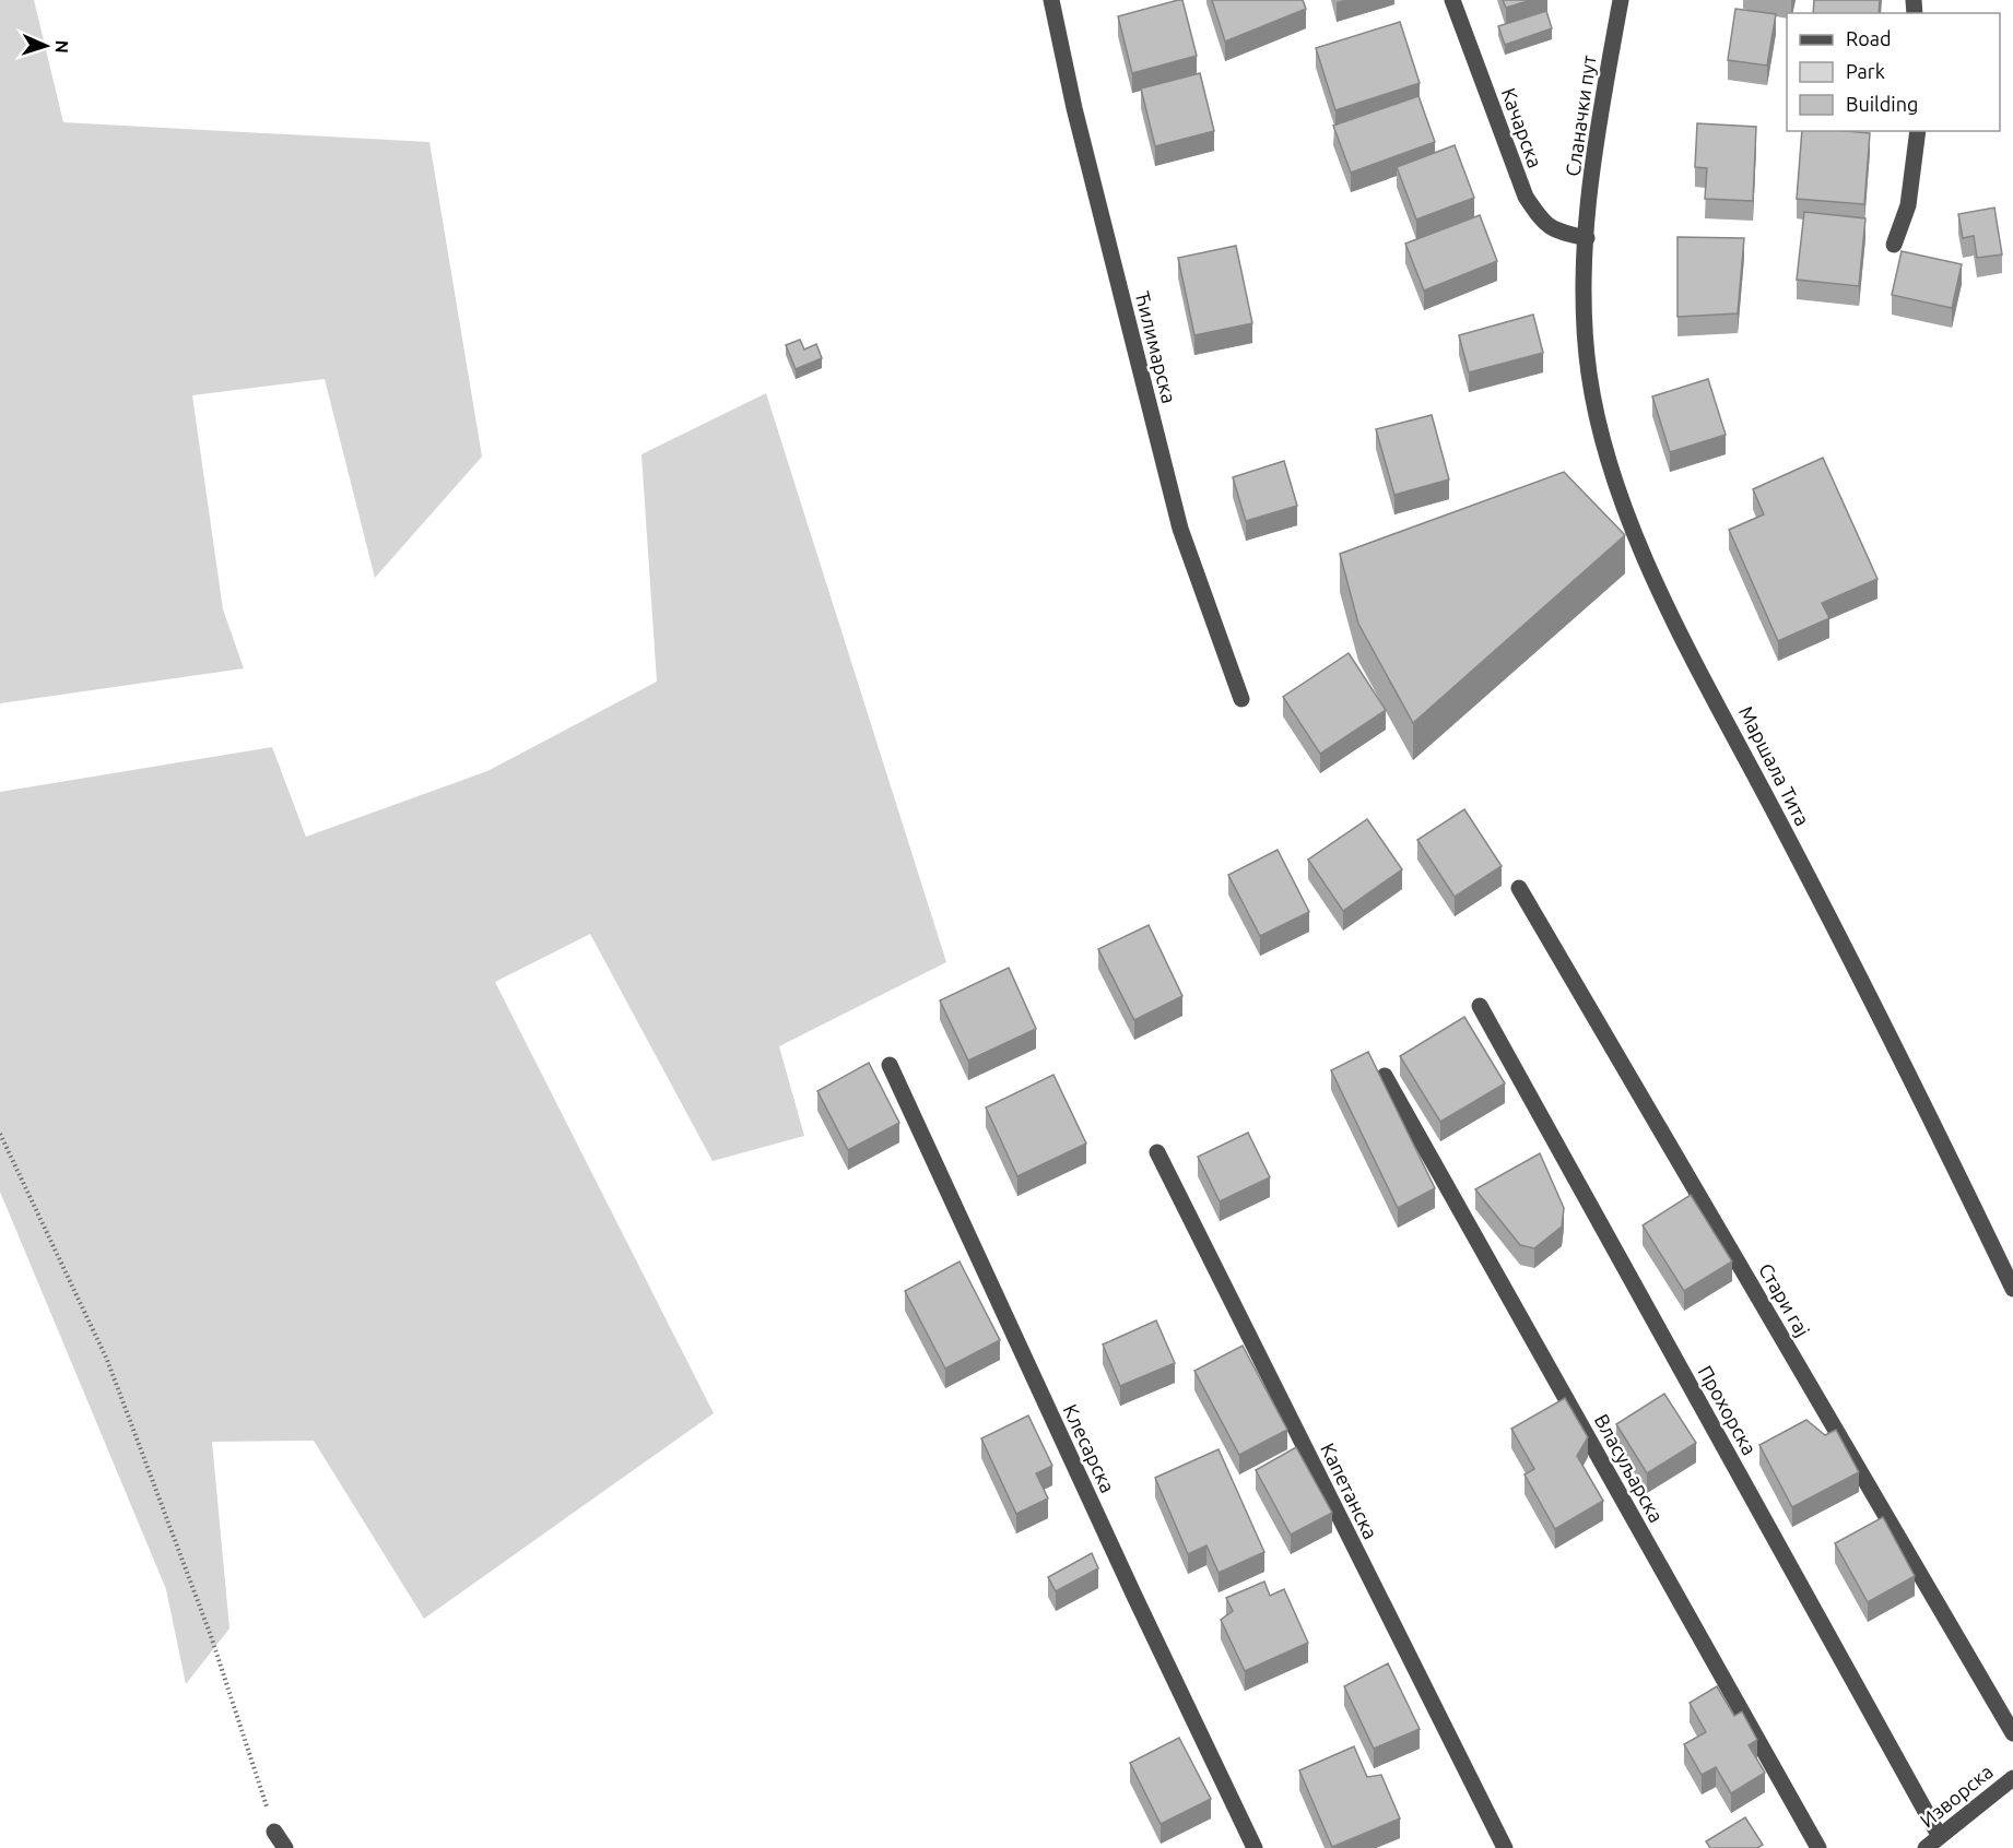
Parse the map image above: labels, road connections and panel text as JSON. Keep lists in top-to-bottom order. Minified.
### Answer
{"streets":{"street":["Сланачки пут","Качарска","Ћилимарска","Маршала Тита","Стари гај","Прохорска","Клесарска","Власуљарска","Капетанска","Изворска"]},"crossings":[["Сланачки пут","Качарска"],["Сланачки пут","Маршала Тита"],["Качарска","Маршала Тита"],["Прохорска","Изворска"]],"legend":["Road","Park","Building"],"north":"right"}
